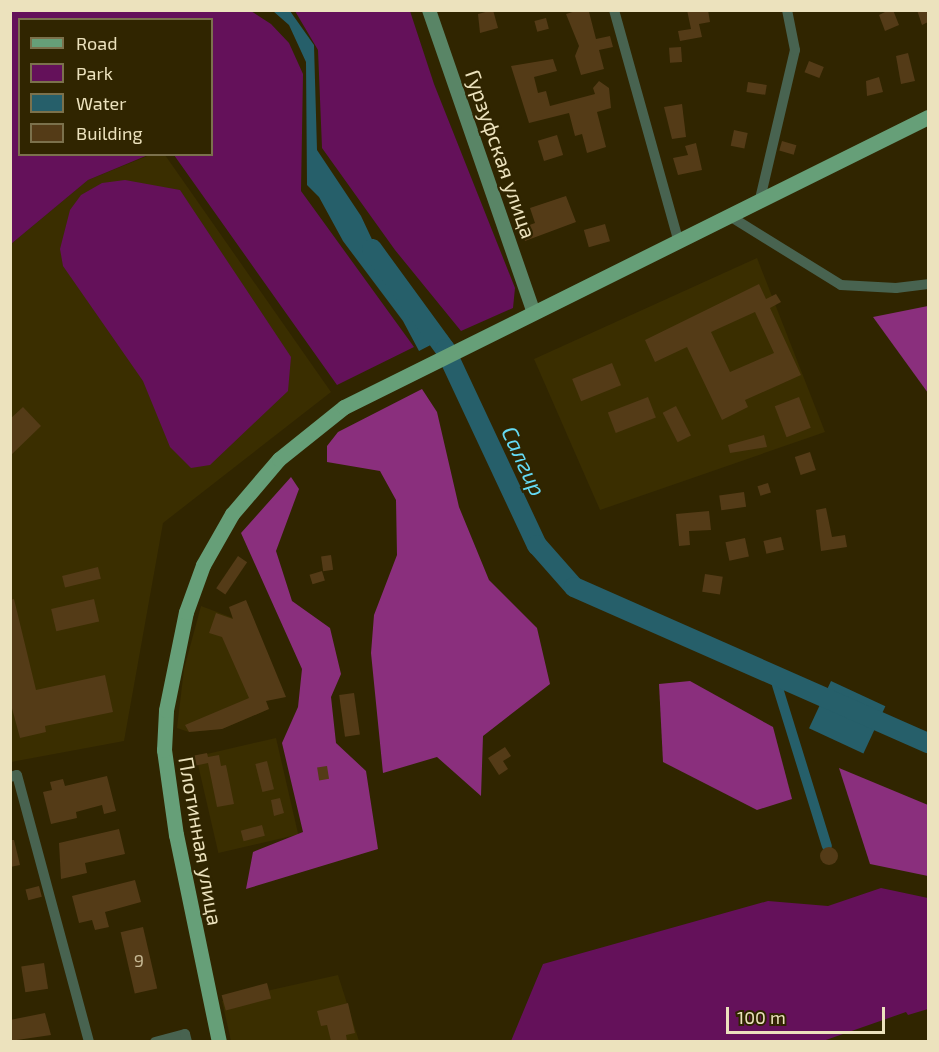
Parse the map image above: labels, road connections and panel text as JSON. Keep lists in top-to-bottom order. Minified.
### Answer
{"streets":{"main road":["Гурзуфская улица","Плотинная улица"]},"crossings":[["Гурзуфская улица","Плотинная улица"]],"water":["Салгир"],"house_numbers":["9"],"legend":["Road","Park","Water","Building"],"scale_bar":"100 m"}
